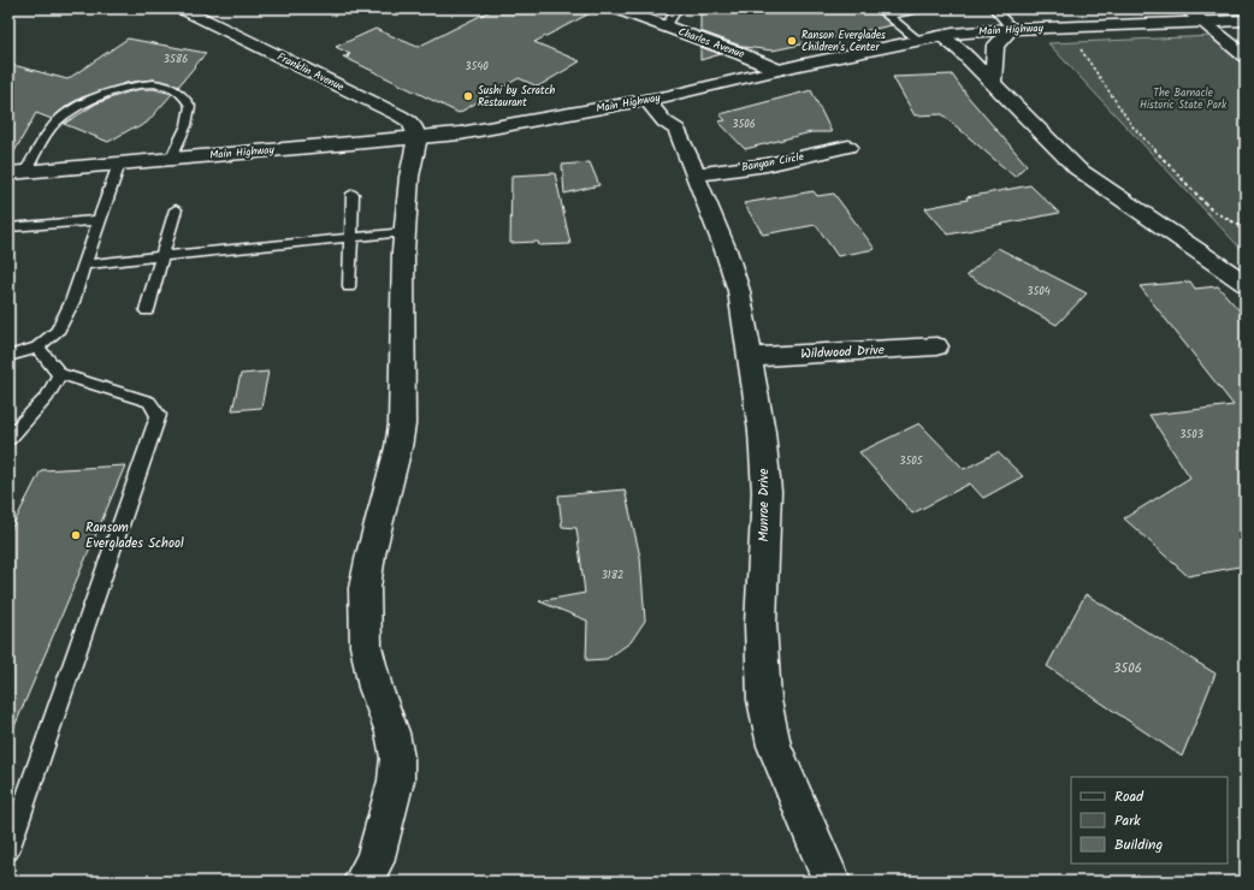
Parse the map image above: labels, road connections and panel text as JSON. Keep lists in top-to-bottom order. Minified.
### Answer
{"streets":{"street":["Main Highway","Charles Avenue","Franklin Avenue","Banyan Circle","Wildwood Drive","Munroe Drive"]},"crossings":[["Main Highway","Charles Avenue"],["Main Highway","Franklin Avenue"],["Main Highway","Munroe Drive"],["Banyan Circle","Munroe Drive"],["Wildwood Drive","Munroe Drive"]],"parks":["The Barnacle Historic State Park"],"places":["Ranson Everglades Children's Center","Sushi by Scratch Restaurant","Ransom Everglades School"],"house_numbers":["3586","3540","3506","3504","3503","3505","3182","3506"],"legend":["Road","Park","Building"]}
